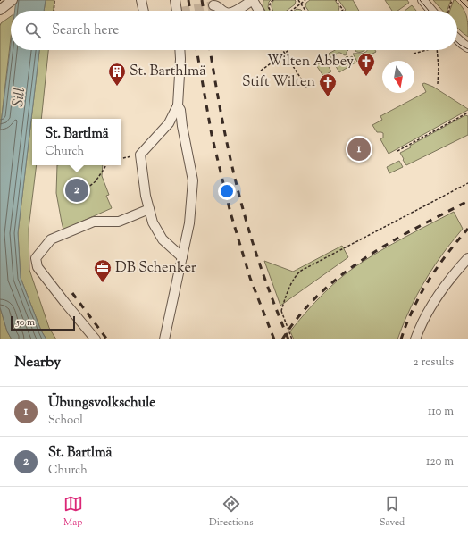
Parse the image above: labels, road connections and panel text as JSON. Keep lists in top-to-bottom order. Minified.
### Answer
{"water":["Sill"],"places":{"church":["Wilten Abbey","Stift Wilten"],"building":["St. Barthlmä"],"office":["DB Schenker"]},"scale_bar":"50 m","north":"bottom","page":{"search":"Search here","popup":["St. Bartlmä","Church"],"pins":["1","2"],"scale":"50 m","heading":["Nearby","2 results"],"list":[{"mark":"1","name":"Übungsvolkschule","note":"School","value":"110 m"},{"mark":"2","name":"St. Bartlmä","note":"Church","value":"120 m"}],"nav":["Map","Directions","Saved"]}}
